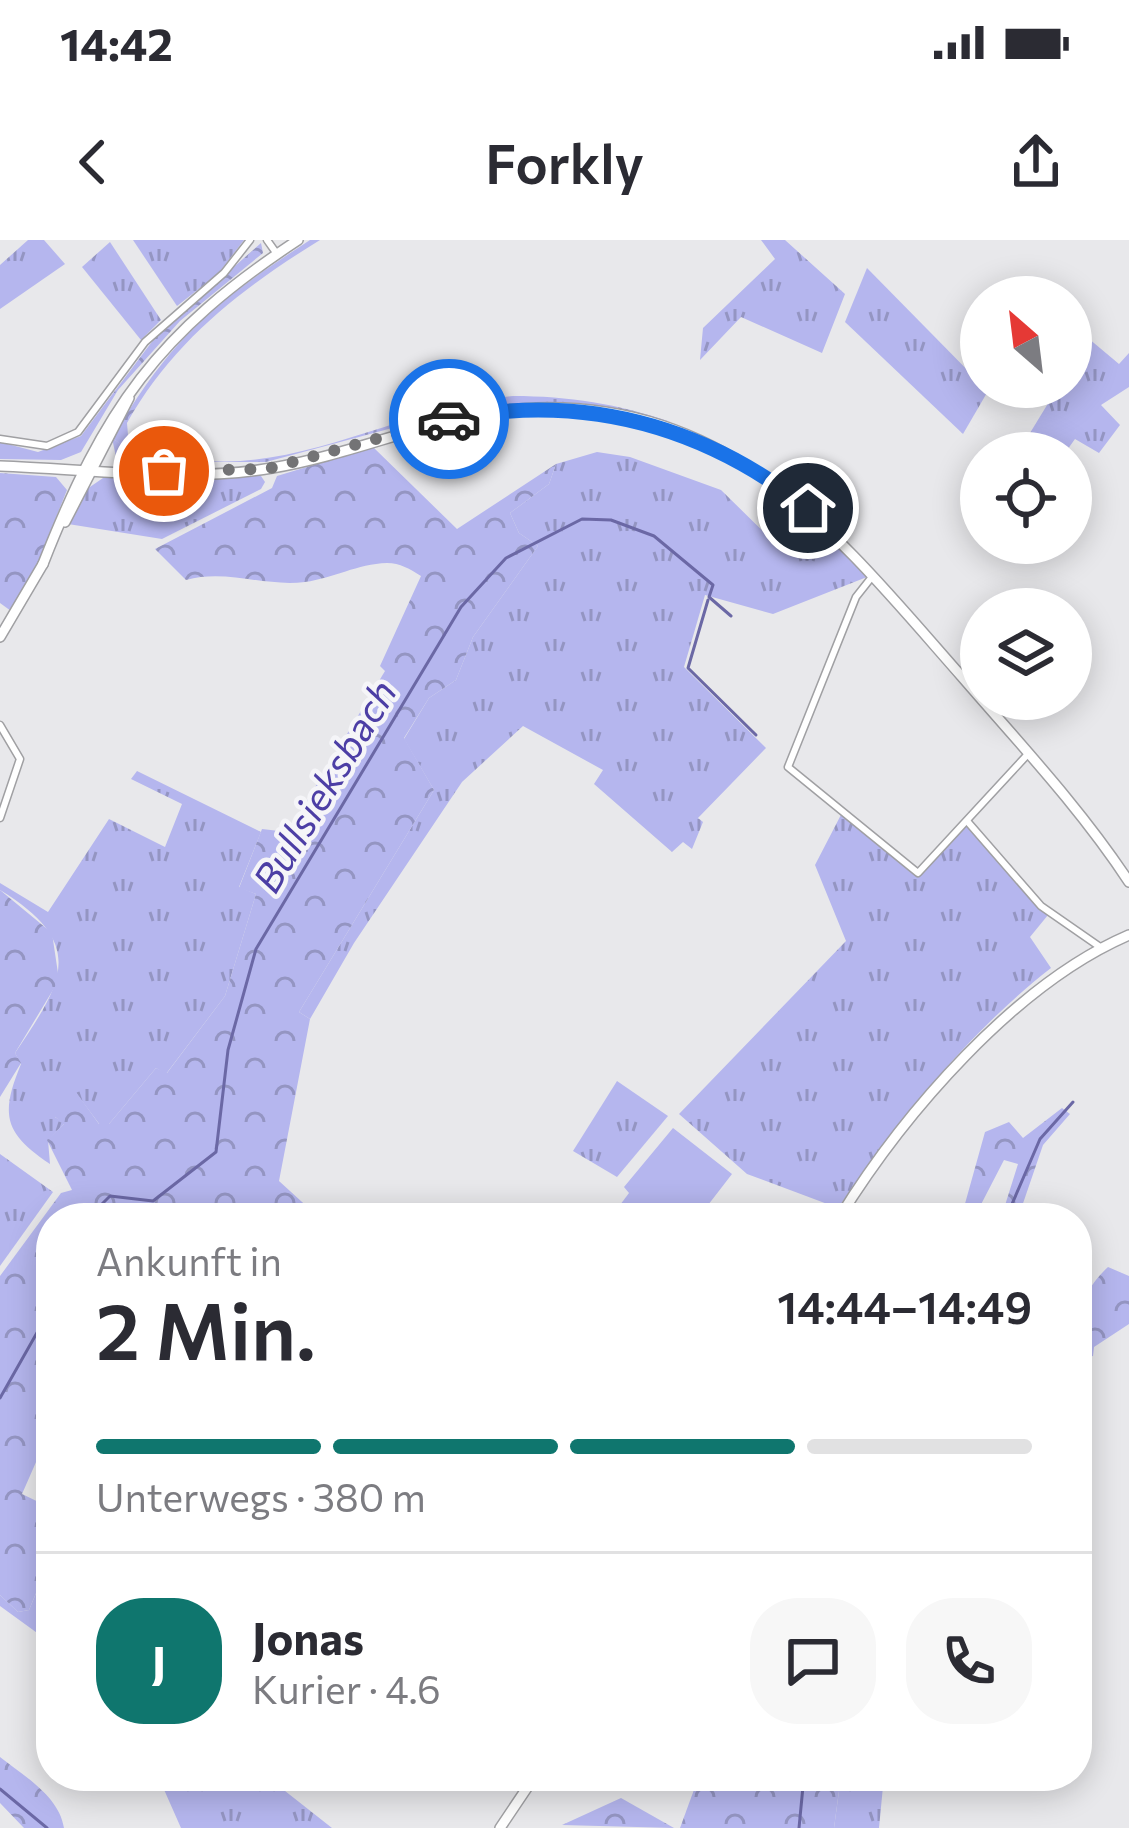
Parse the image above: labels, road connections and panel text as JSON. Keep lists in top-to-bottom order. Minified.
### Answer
{"water":["Bullsieksbach"],"north":"top left","page":{"status":"14:42","header":"Forkly","heading":["2 Min.","Ankunft in","14:44–14:49"],"panel":["Jonas","Kurier · 4.6"],"bar":"Unterwegs · 380 m","round":"J"}}
